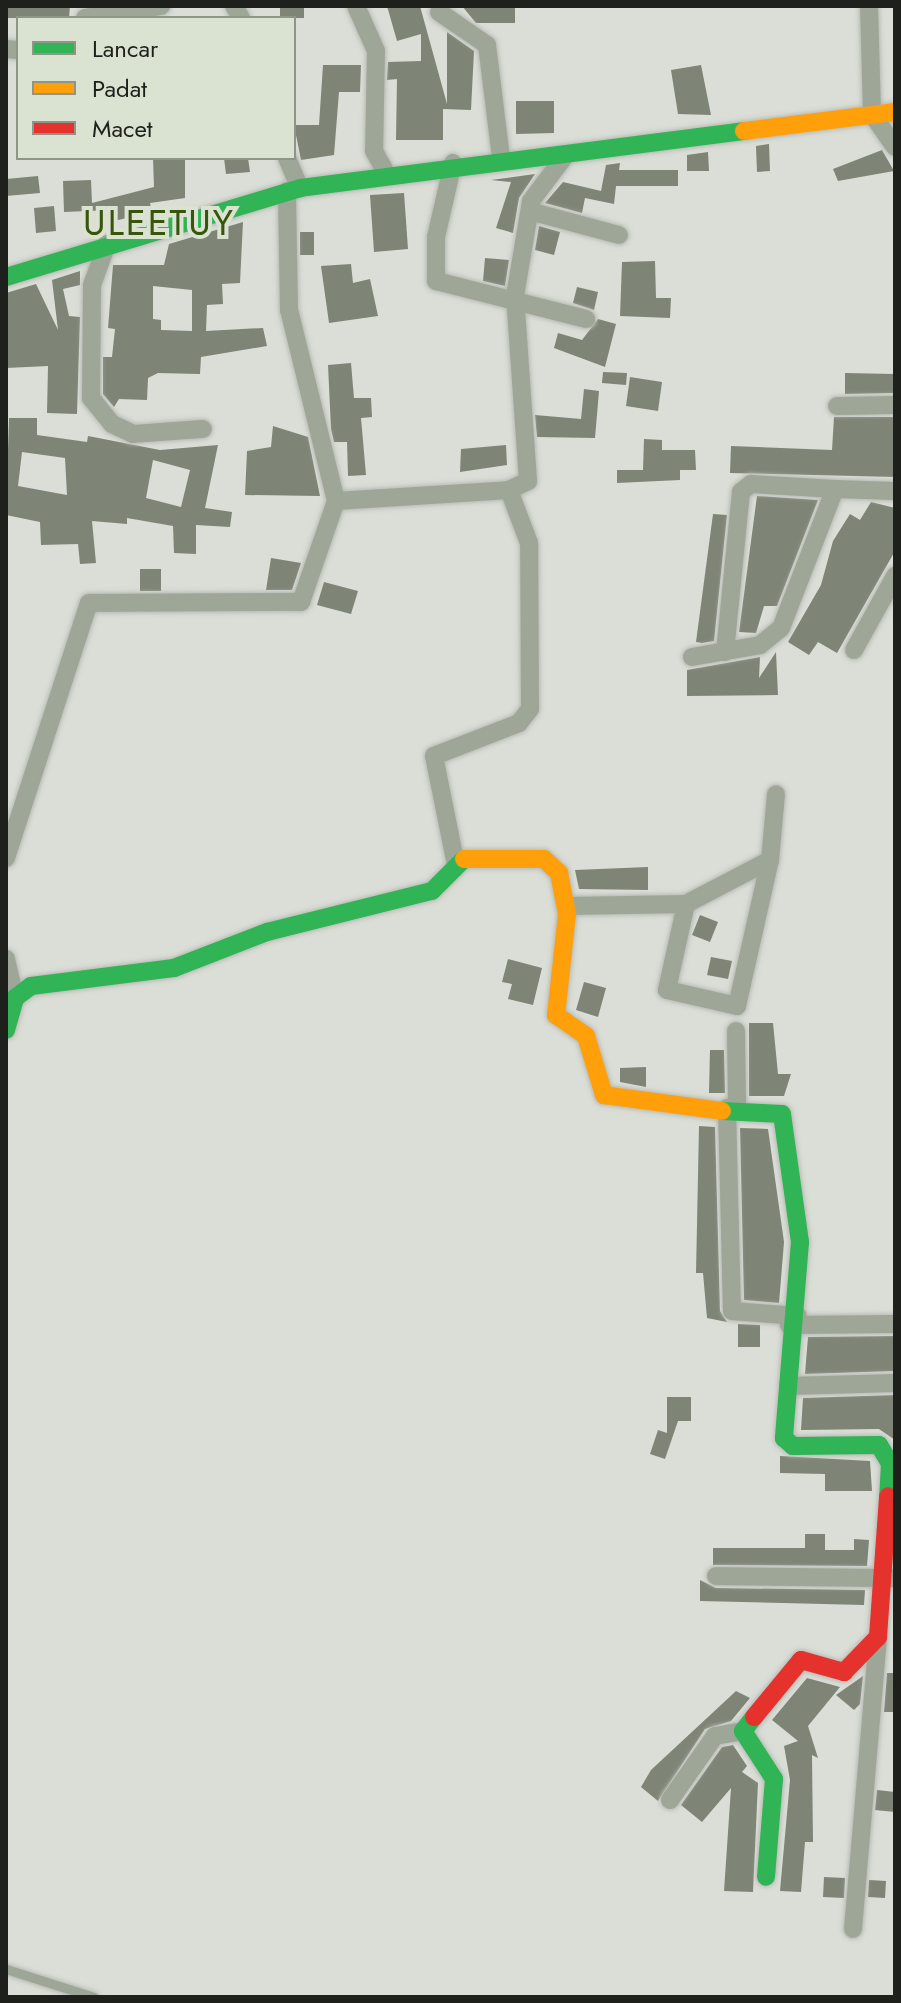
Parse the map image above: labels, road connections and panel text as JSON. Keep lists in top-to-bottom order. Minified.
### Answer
{"districts":["ULEETUY"],"legend":["Lancar","Padat","Macet"]}
